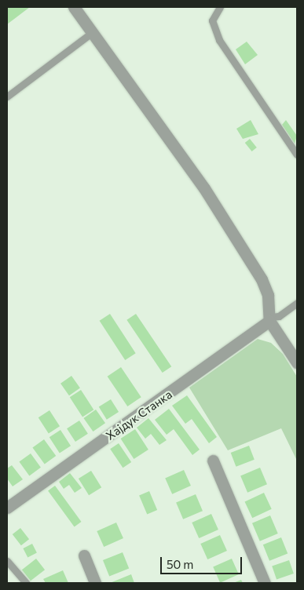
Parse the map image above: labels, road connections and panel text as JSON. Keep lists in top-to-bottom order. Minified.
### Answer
{"streets":{"street":["Хајдук Станка"]},"scale_bar":"50 m"}
